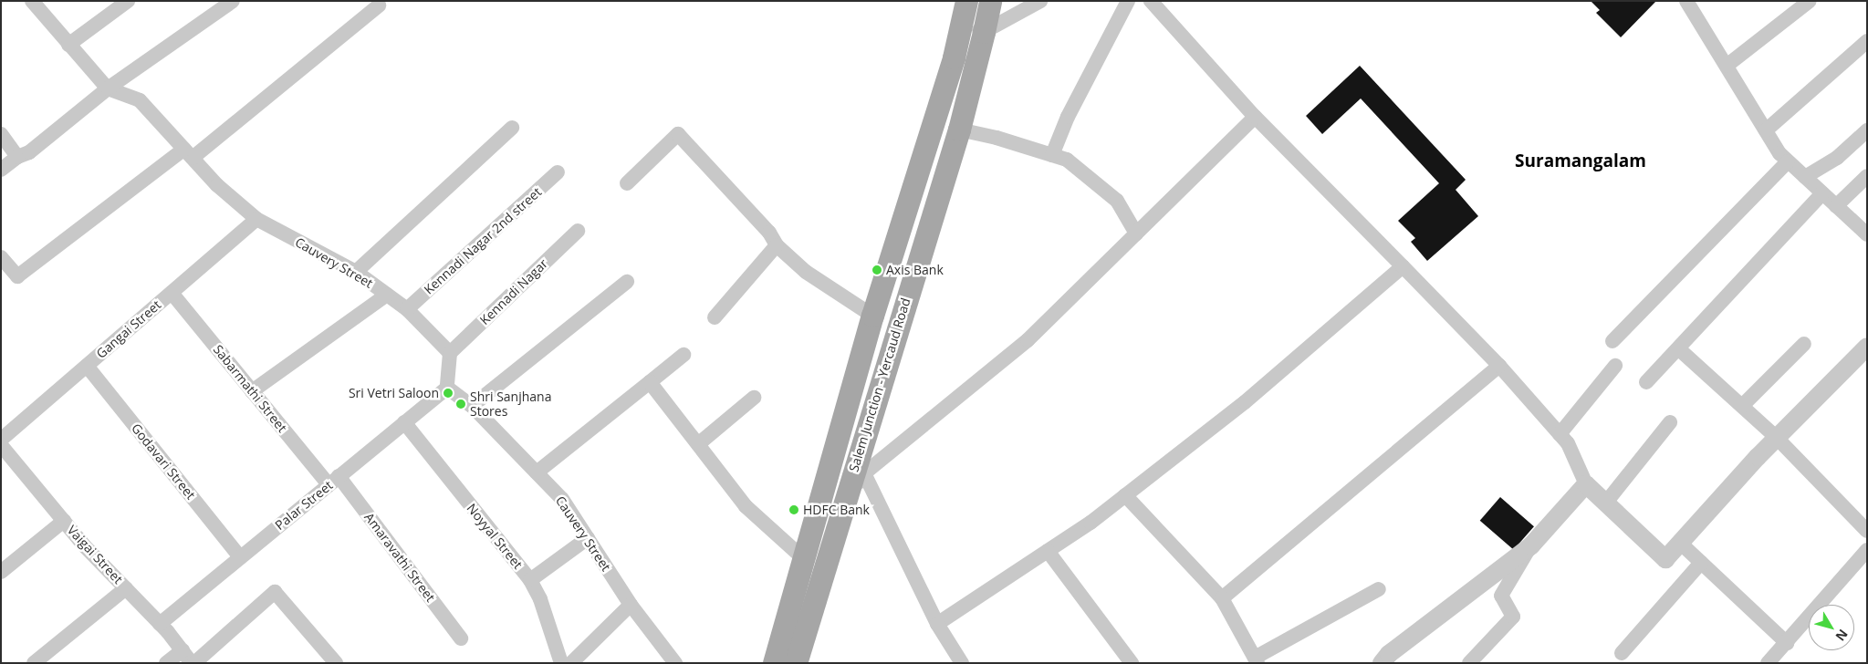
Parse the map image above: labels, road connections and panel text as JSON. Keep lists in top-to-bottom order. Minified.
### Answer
{"streets":{"main road":["Salem Junction - Yercaud Road"],"street":["Kennadi Nagar 2nd street","Cauvery Street","Kennadi Nagar","Gangai Street","Sabarmathi Street","Godavari Street","Palar Street","Noyyal Street","Vaigai Street","Amaravathi Street"]},"crossings":[["Kennadi Nagar 2nd street","Cauvery Street"],["Cauvery Street","Kennadi Nagar"],["Cauvery Street","Gangai Street"],["Cauvery Street","Palar Street"],["Gangai Street","Sabarmathi Street"],["Gangai Street","Godavari Street"],["Sabarmathi Street","Palar Street"],["Sabarmathi Street","Amaravathi Street"],["Godavari Street","Palar Street"],["Palar Street","Noyyal Street"],["Palar Street","Vaigai Street"],["Palar Street","Amaravathi Street"]],"districts":["Suramangalam"],"places":["Axis Bank","Sri Vetri Saloon","Shri Sanjhana Stores","HDFC Bank"],"north":"bottom right"}
